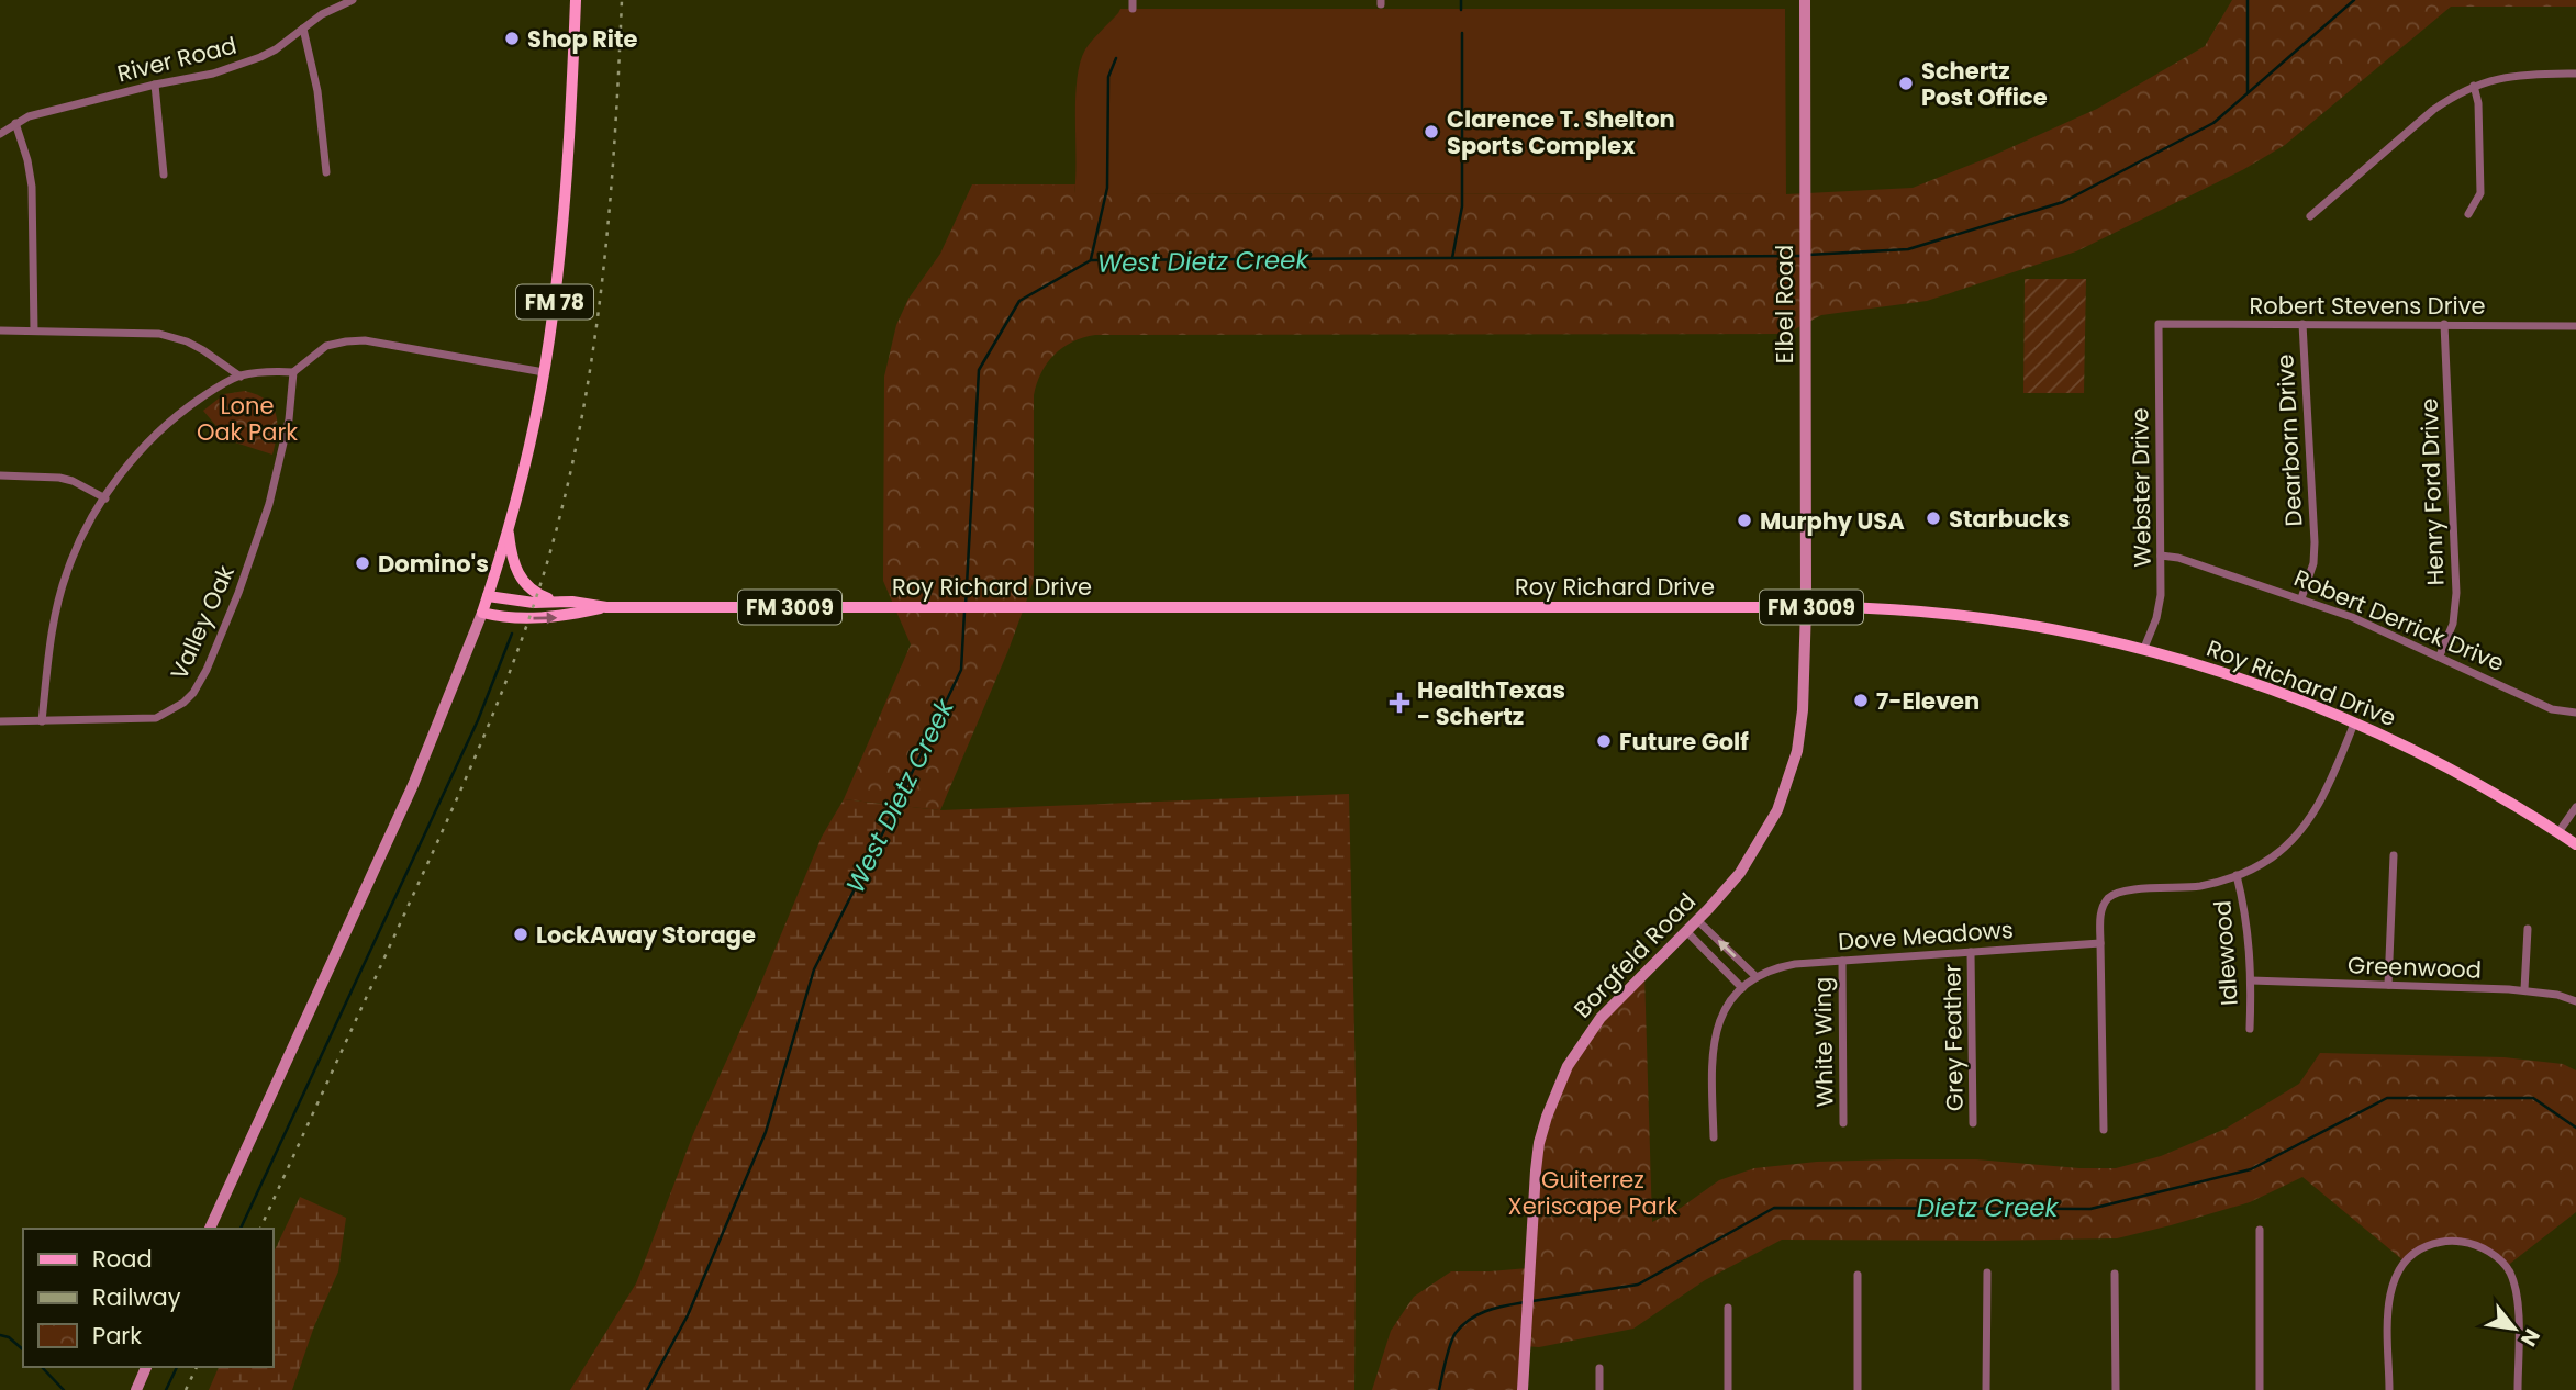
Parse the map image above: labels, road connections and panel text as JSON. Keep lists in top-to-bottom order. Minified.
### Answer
{"streets":{"main road":["FM 78","Roy Richard Drive","FM 3009"],"street":["River Road","Elbel Road","Robert Stevens Drive","Dearborn Drive","Webster Drive","Henry Ford Drive","Robert Derrick Drive","Valley Oak","Dove Meadows","Idlewood","Borgfeld Road","Greenwood","Grey Feather","White Wing"]},"crossings":[["FM 78","Roy Richard Drive"],["Elbel Road","Roy Richard Drive"],["Elbel Road","Borgfeld Road"],["Robert Stevens Drive","Dearborn Drive"],["Robert Stevens Drive","Webster Drive"],["Robert Stevens Drive","Henry Ford Drive"],["Dearborn Drive","Robert Derrick Drive"],["Webster Drive","Roy Richard Drive"],["Webster Drive","Robert Derrick Drive"],["Henry Ford Drive","Robert Derrick Drive"],["Roy Richard Drive","Borgfeld Road"],["Dove Meadows","Grey Feather"],["Dove Meadows","White Wing"],["Idlewood","Greenwood"]],"water":["West Dietz Creek","Dietz Creek"],"parks":["Lone Oak Park","Guiterrez Xeriscape Park"],"places":{"other":["Shop Rite","Schertz Post Office","Clarence T. Shelton Sports Complex","Starbucks","Murphy USA","Domino's","7-Eleven","Future Golf","LockAway Storage"],"health":["HealthTexas - Schertz"]},"legend":["Road","Railway","Park"],"north":"bottom right"}
